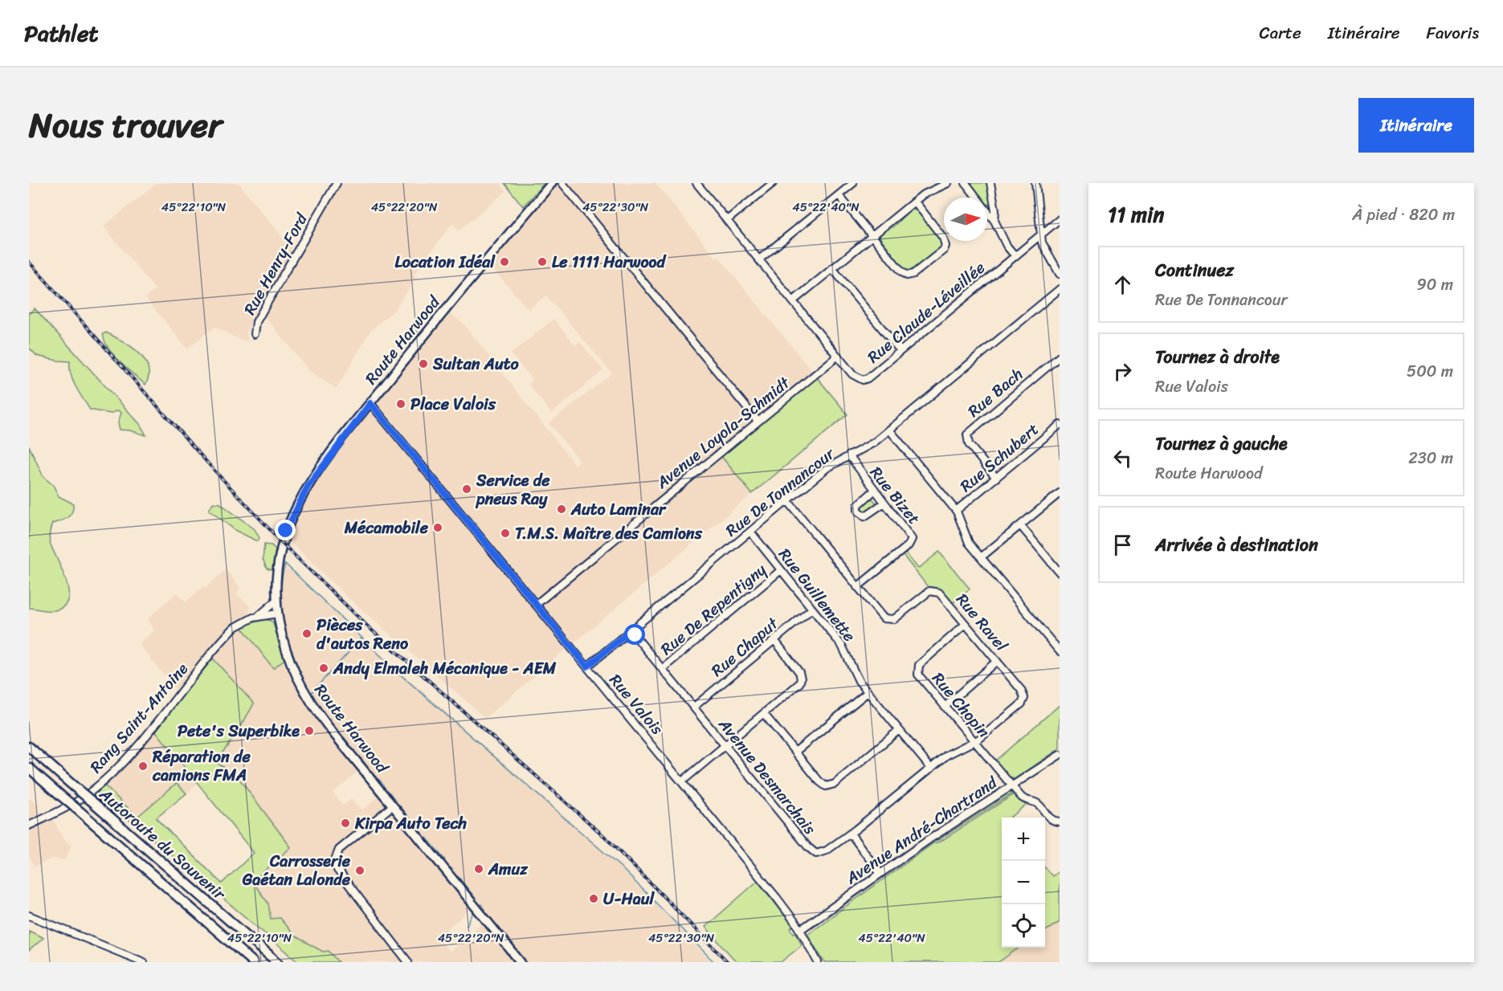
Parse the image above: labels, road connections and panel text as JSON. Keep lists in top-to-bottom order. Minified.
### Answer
{"streets":{"highway":["Autoroute du Souvenir"],"main road":["Route Harwood"],"street":["Rue Henry-Ford","Rue Claude-Léveillée","Rue Bach","Avenue Loyola-Schmidt","Rue Schubert","Rue De Tonnancour","Rue Bizet","Rue Guillemette","Rue De Repentigny","Rue Ravel","Rue Chaput","Rue Valois","Rue Chopin","Rang Saint-Antoine","Avenue Desmarchais","Avenue André-Chartrand"]},"crossings":[["Rue Claude-Léveillée","Avenue Loyola-Schmidt"],["Route Harwood","Rue Valois"],["Route Harwood","Rang Saint-Antoine"],["Rue Bach","Rue Schubert"],["Avenue Loyola-Schmidt","Rue Valois"],["Rue De Tonnancour","Rue Bizet"],["Rue De Tonnancour","Rue Guillemette"],["Rue De Tonnancour","Rue Ravel"],["Rue De Tonnancour","Rue Valois"],["Rue De Tonnancour","Avenue Desmarchais"],["Rue Bizet","Rue Ravel"],["Rue Guillemette","Rue De Repentigny"],["Rue Guillemette","Rue Chaput"],["Rue Guillemette","Avenue Desmarchais"],["Rue De Repentigny","Avenue Desmarchais"],["Rue Ravel","Rue Chopin"],["Rue Ravel","Avenue Desmarchais"],["Rue Chaput","Avenue Desmarchais"],["Rue Valois","Avenue André-Chartrand"],["Rue Chopin","Avenue Desmarchais"],["Rue Chopin","Avenue André-Chartrand"]],"places":["Location Idéal","Le 1111 Harwood","Sultan Auto","Place Valois","Service de pneus Ray","Auto Laminar","Mécamobile","T.M.S. Maître des Camions","Pièces d'autos Reno","Andy Elmaleh Mécanique - AEM","Pete's Superbike","Réparation de camions FMA","Kirpa Auto Tech","Amuz","Carrosserie Gaétan Lalonde","U-Haul"],"north":"right","page":{"header":"Pathlet","nav":["Carte","Itinéraire","Favoris"],"title":"Nous trouver","buttons":"Itinéraire","heading":["11 min","À pied · 820 m"],"list":[["Continuez","Rue De Tonnancour","90 m"],["Tournez à droite","Rue Valois","500 m"],["Tournez à gauche","Route Harwood","230 m"],"Arrivée à destination"],"map_buttons":["+","−"]},"coordinates":["45°22'10\"N","45°22'20\"N","45°22'30\"N","45°22'40\"N"]}
